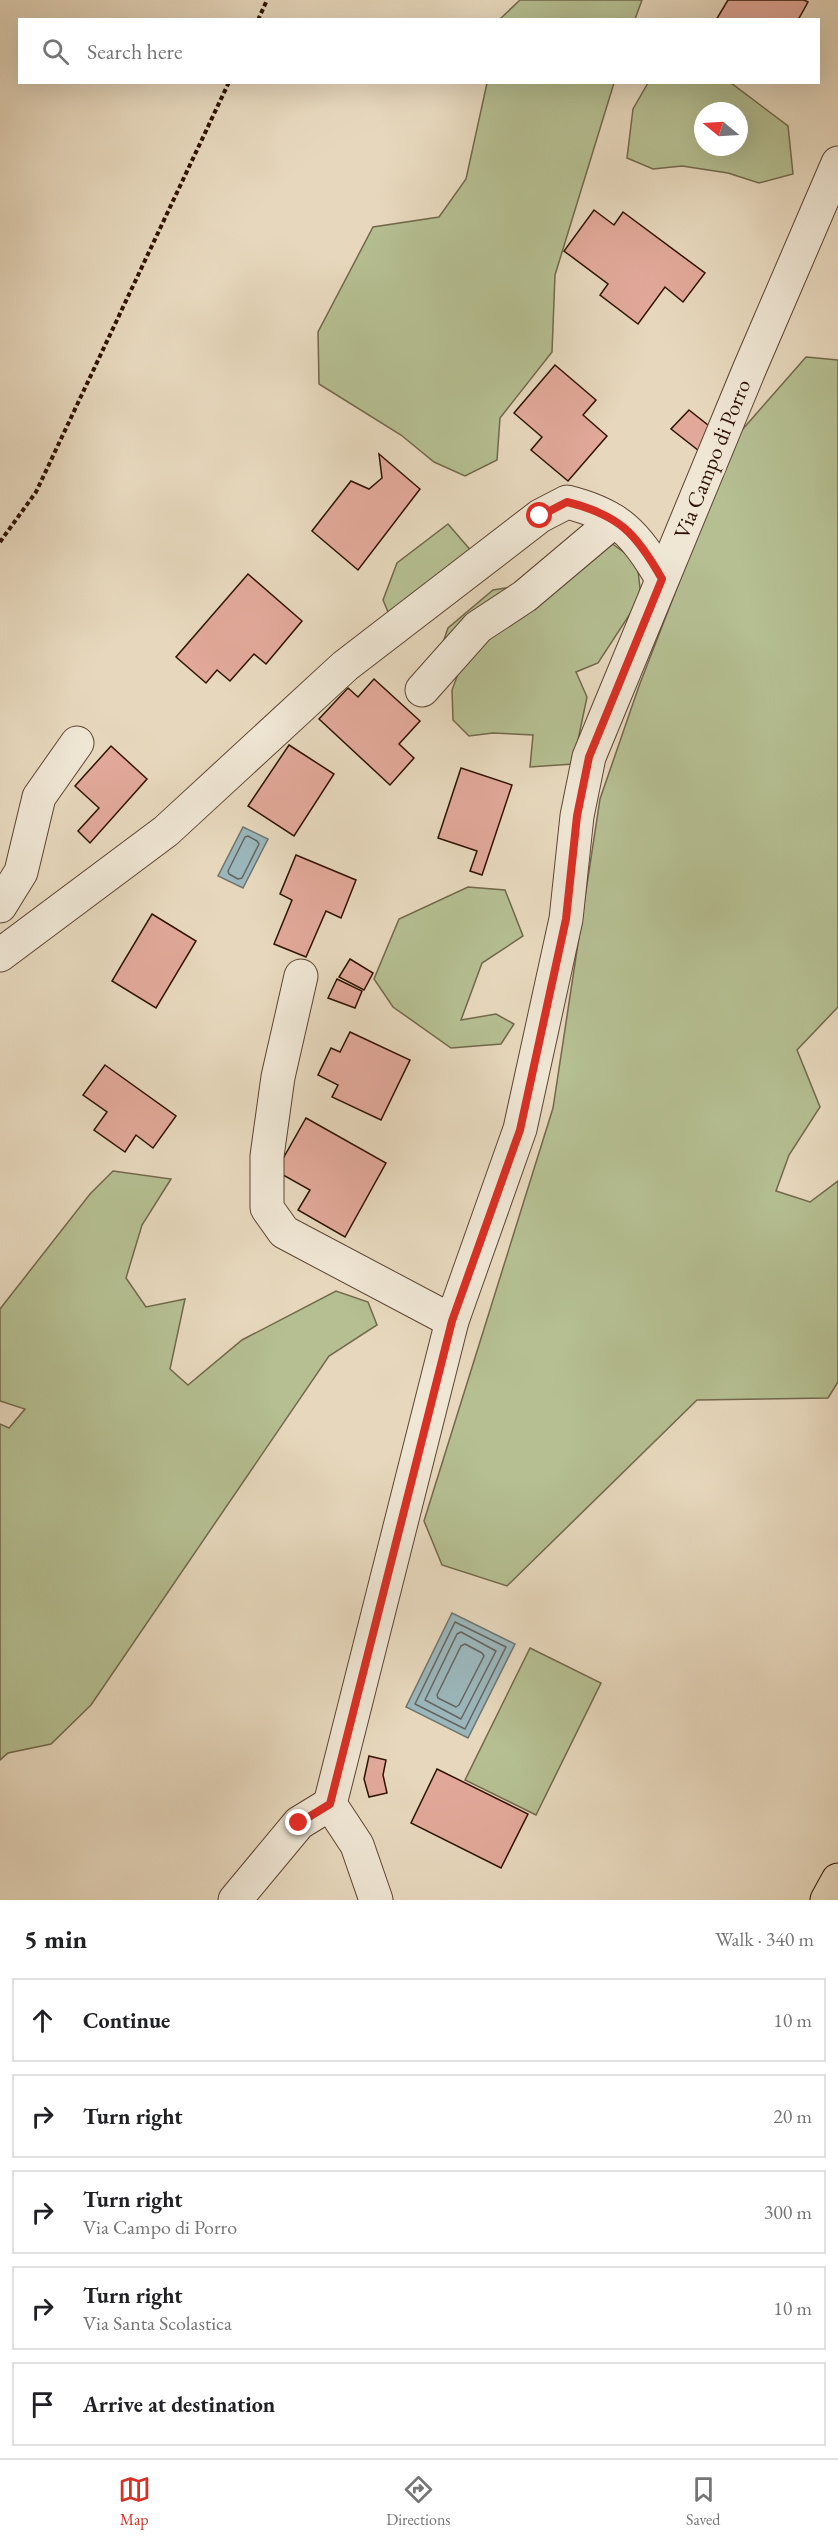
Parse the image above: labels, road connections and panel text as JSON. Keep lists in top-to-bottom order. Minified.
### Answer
{"streets":{"street":["Via Campo di Porro"]},"north":"left","page":{"search":"Search here","heading":["5 min","Walk · 340 m"],"list":[["Continue","10 m"],["Turn right","20 m"],["Turn right","Via Campo di Porro","300 m"],["Turn right","Via Santa Scolastica","10 m"],"Arrive at destination"],"nav":["Map","Directions","Saved"]}}
